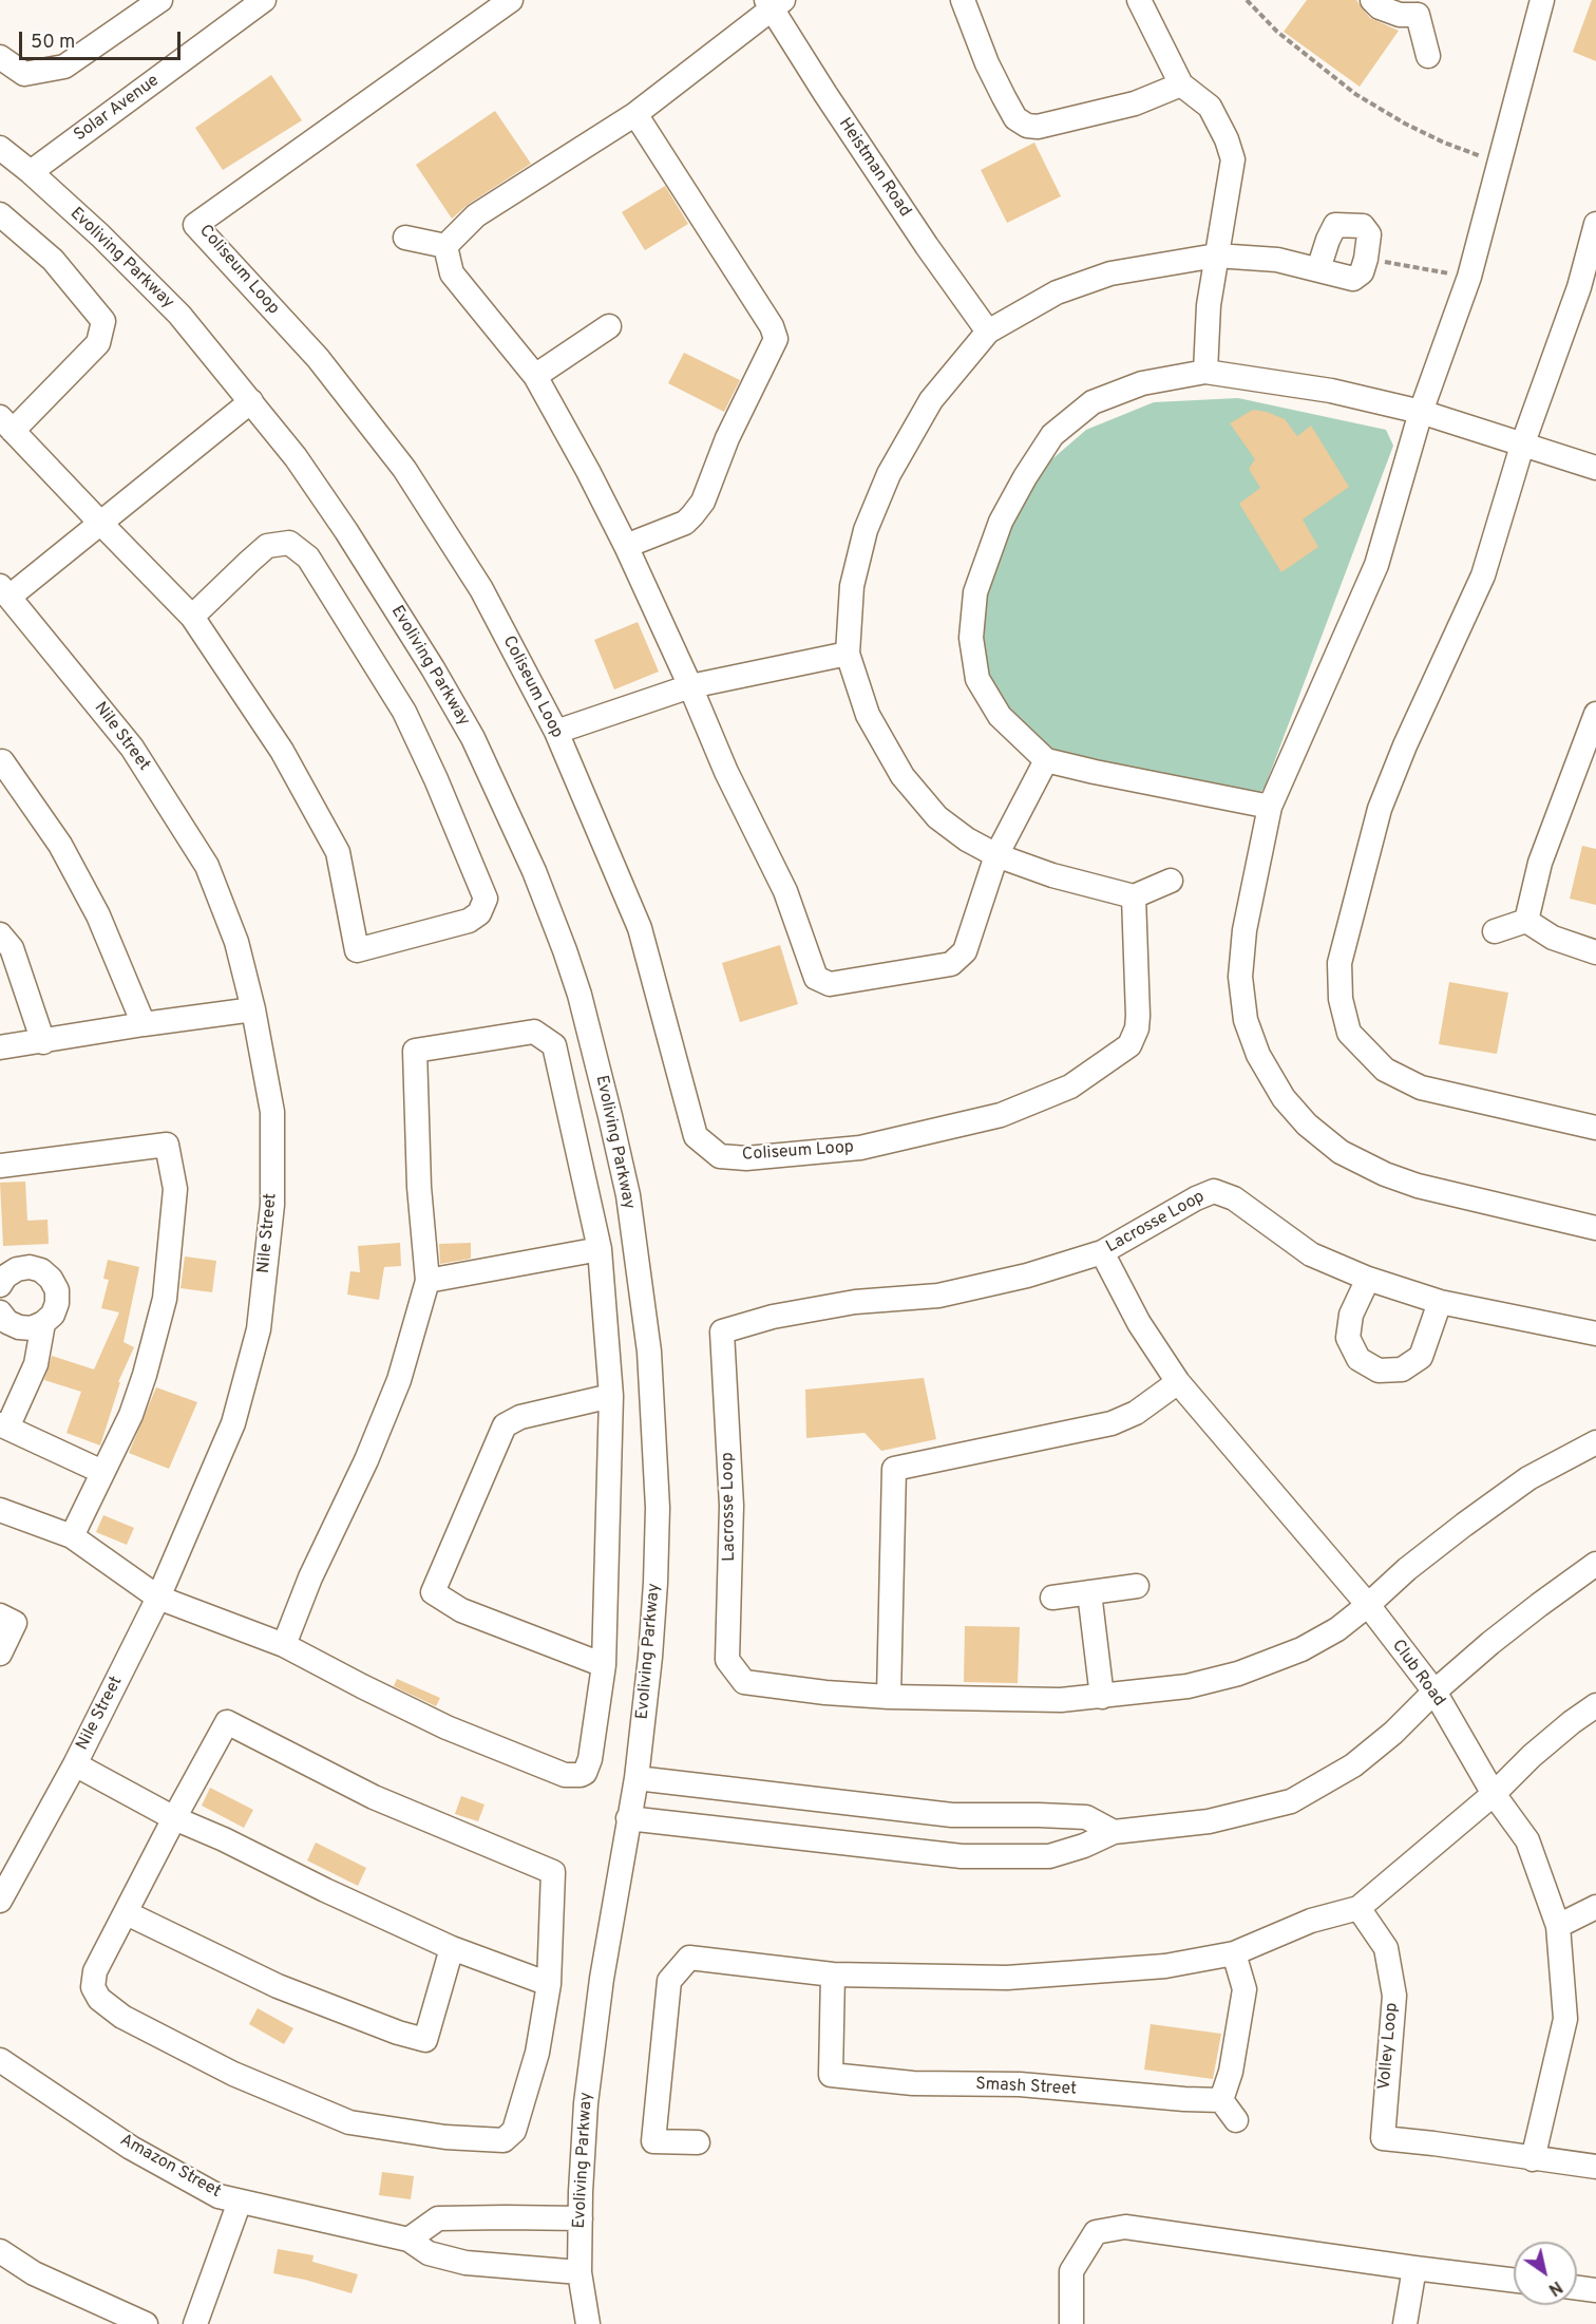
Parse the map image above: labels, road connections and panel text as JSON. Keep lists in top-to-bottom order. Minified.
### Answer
{"streets":{"street":["Solar Avenue","Heistman Road","Evoliving Parkway","Coliseum Loop","Nile Street","Lacrosse Loop","Club Road","Volley Loop","Smash Street","Amazon Street"]},"crossings":[["Solar Avenue","Evoliving Parkway"],["Evoliving Parkway","Amazon Street"],["Lacrosse Loop","Club Road"],["Club Road","Volley Loop"]],"scale_bar":"50 m","north":"bottom right"}
